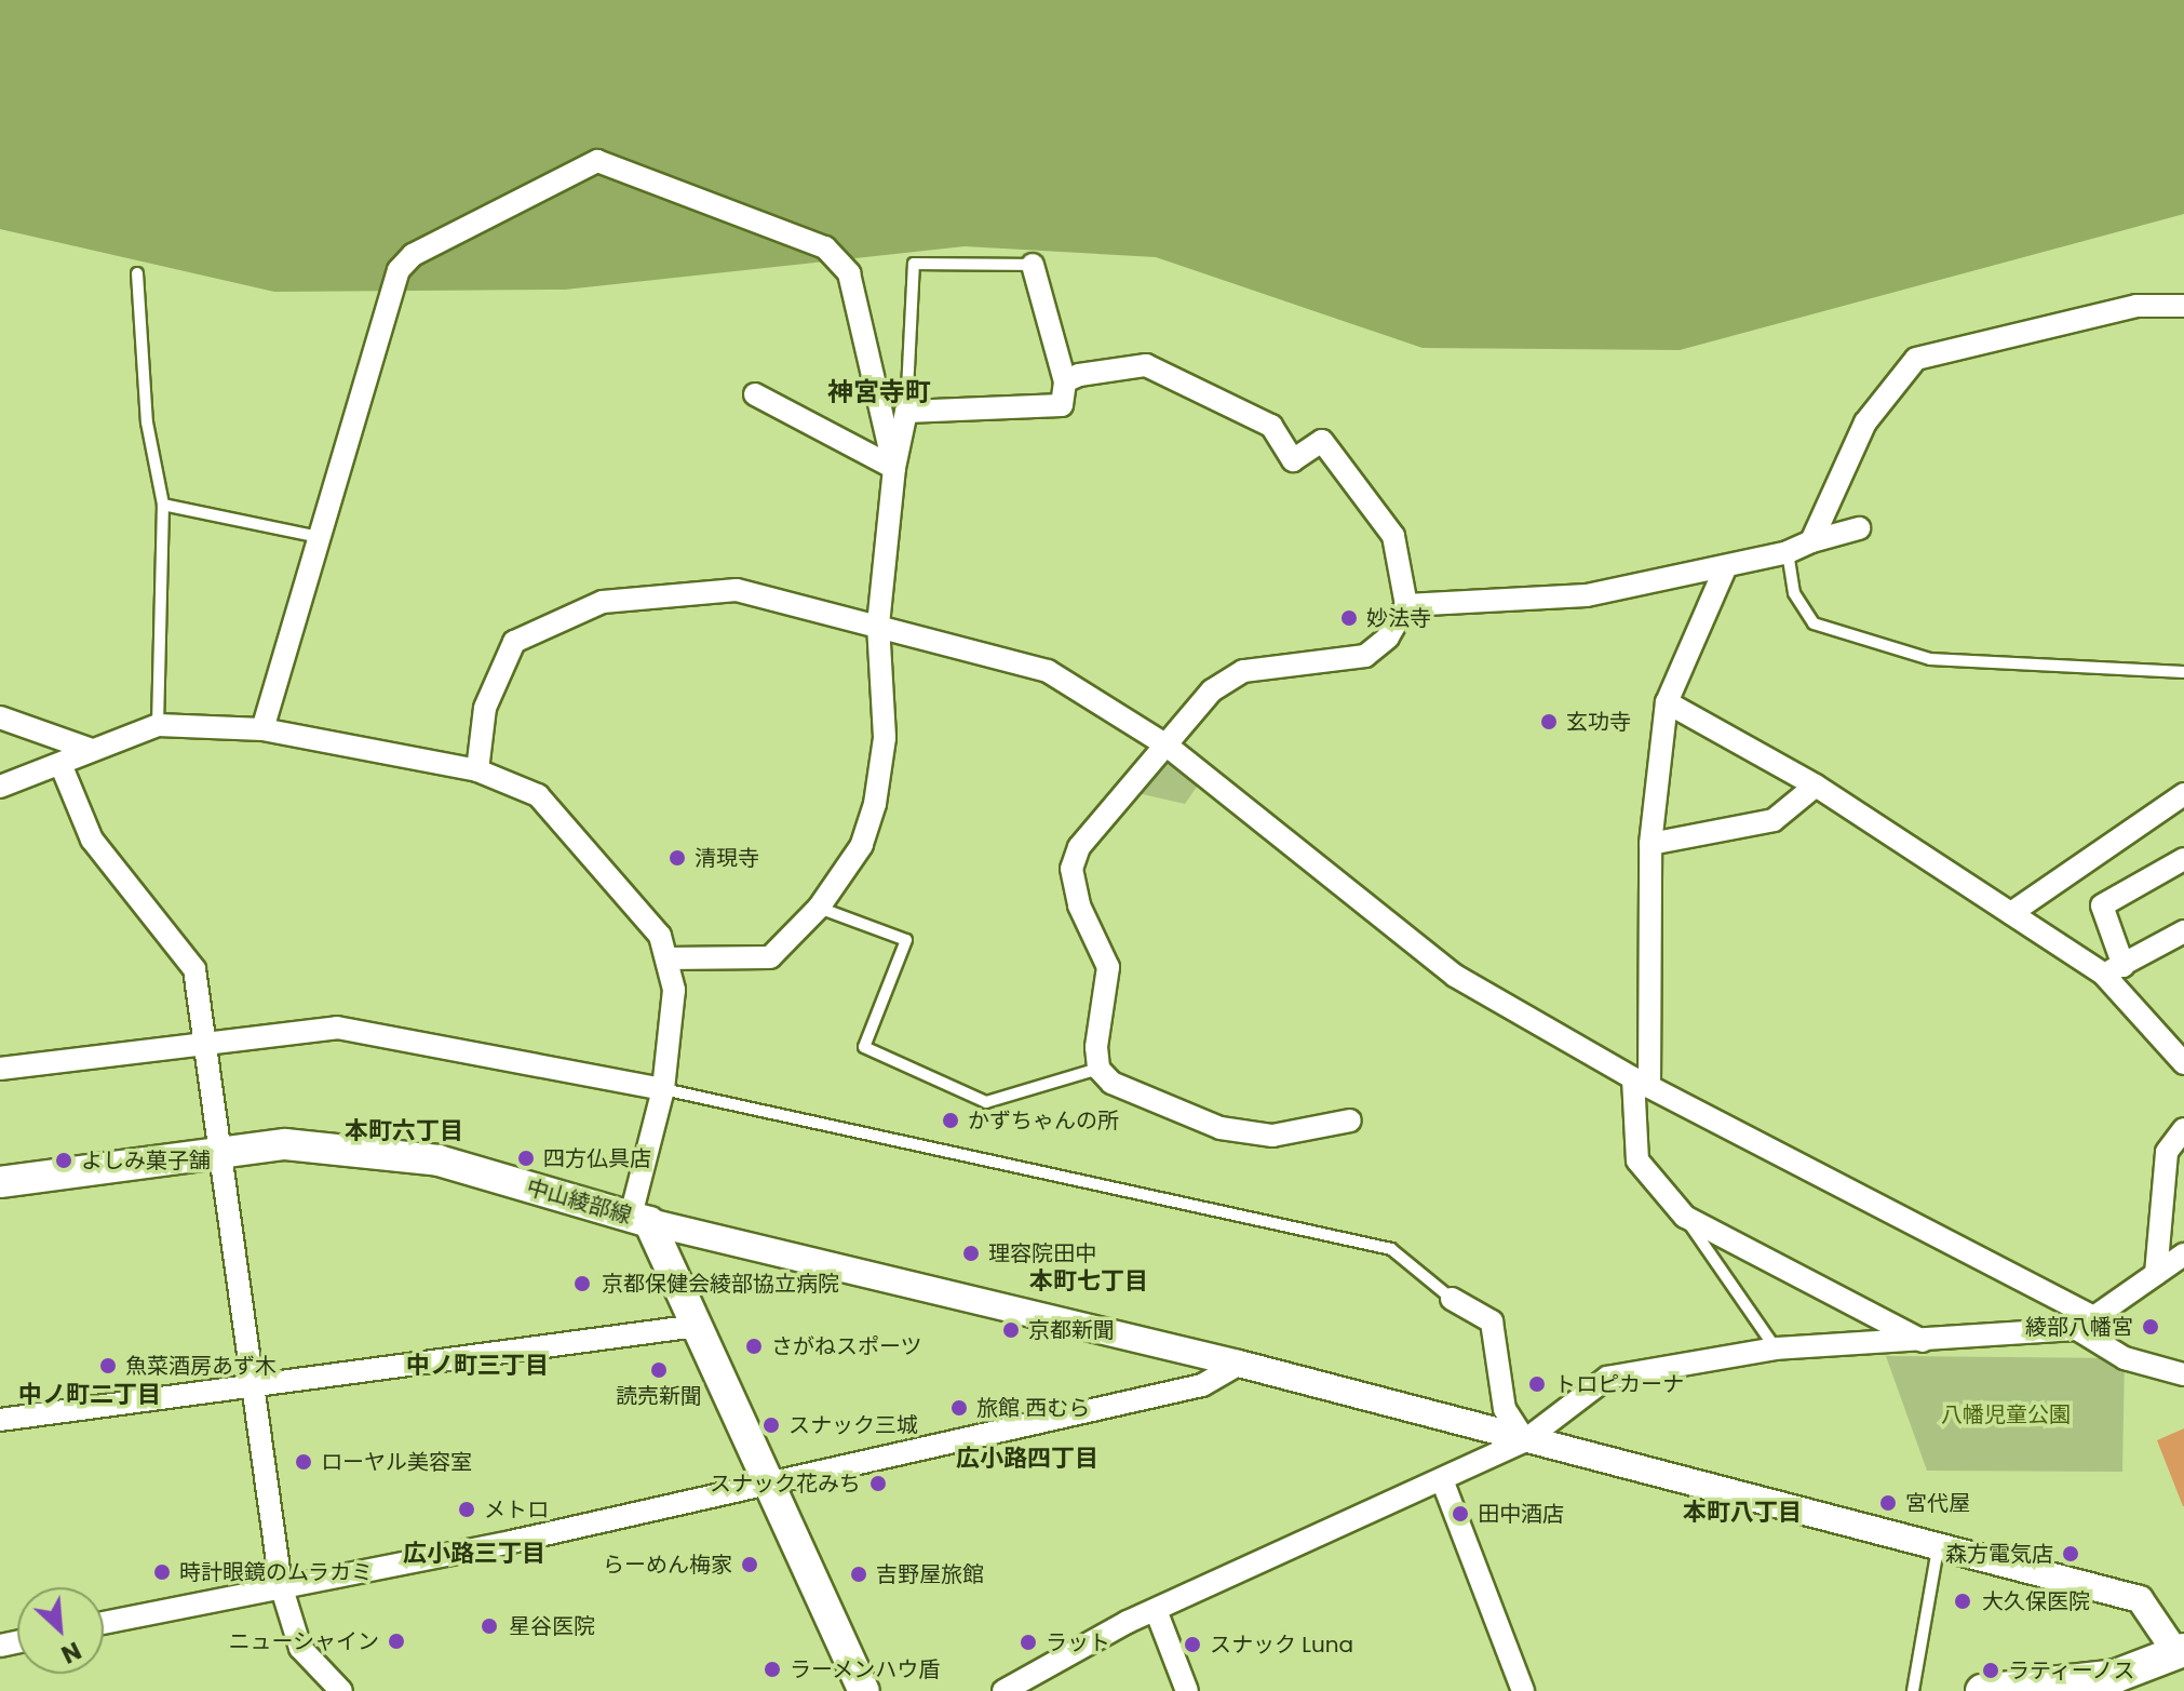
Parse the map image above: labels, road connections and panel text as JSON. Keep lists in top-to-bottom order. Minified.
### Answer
{"streets":{"main road":["中山綾部線"]},"districts":["神宮寺町","本町六丁目","本町七丁目","中ノ町三丁目","中ノ町二丁目","広小路四丁目","本町八丁目","広小路三丁目"],"parks":["八幡児童公園"],"places":["妙法寺","玄功寺","清現寺","かずちゃんの所","四方仏具店","よしみ菓子舗","理容院田中","京都保健会綾部協立病院","綾部八幡宮","京都新聞","さがねスポーツ","魚菜酒房あず木","読売新聞","トロピカーナ","旅館 西むら","スナック三城","ローヤル美容室","スナック花みち","宮代屋","メトロ","田中酒店","森方電気店","らーめん梅家","時計眼鏡のムラカミ","吉野屋旅館","大久保医院","星谷医院","ニューシャイン","ラット","スナック Luna","ラーメンハウ盾","ラティーノス"],"north":"bottom right"}
